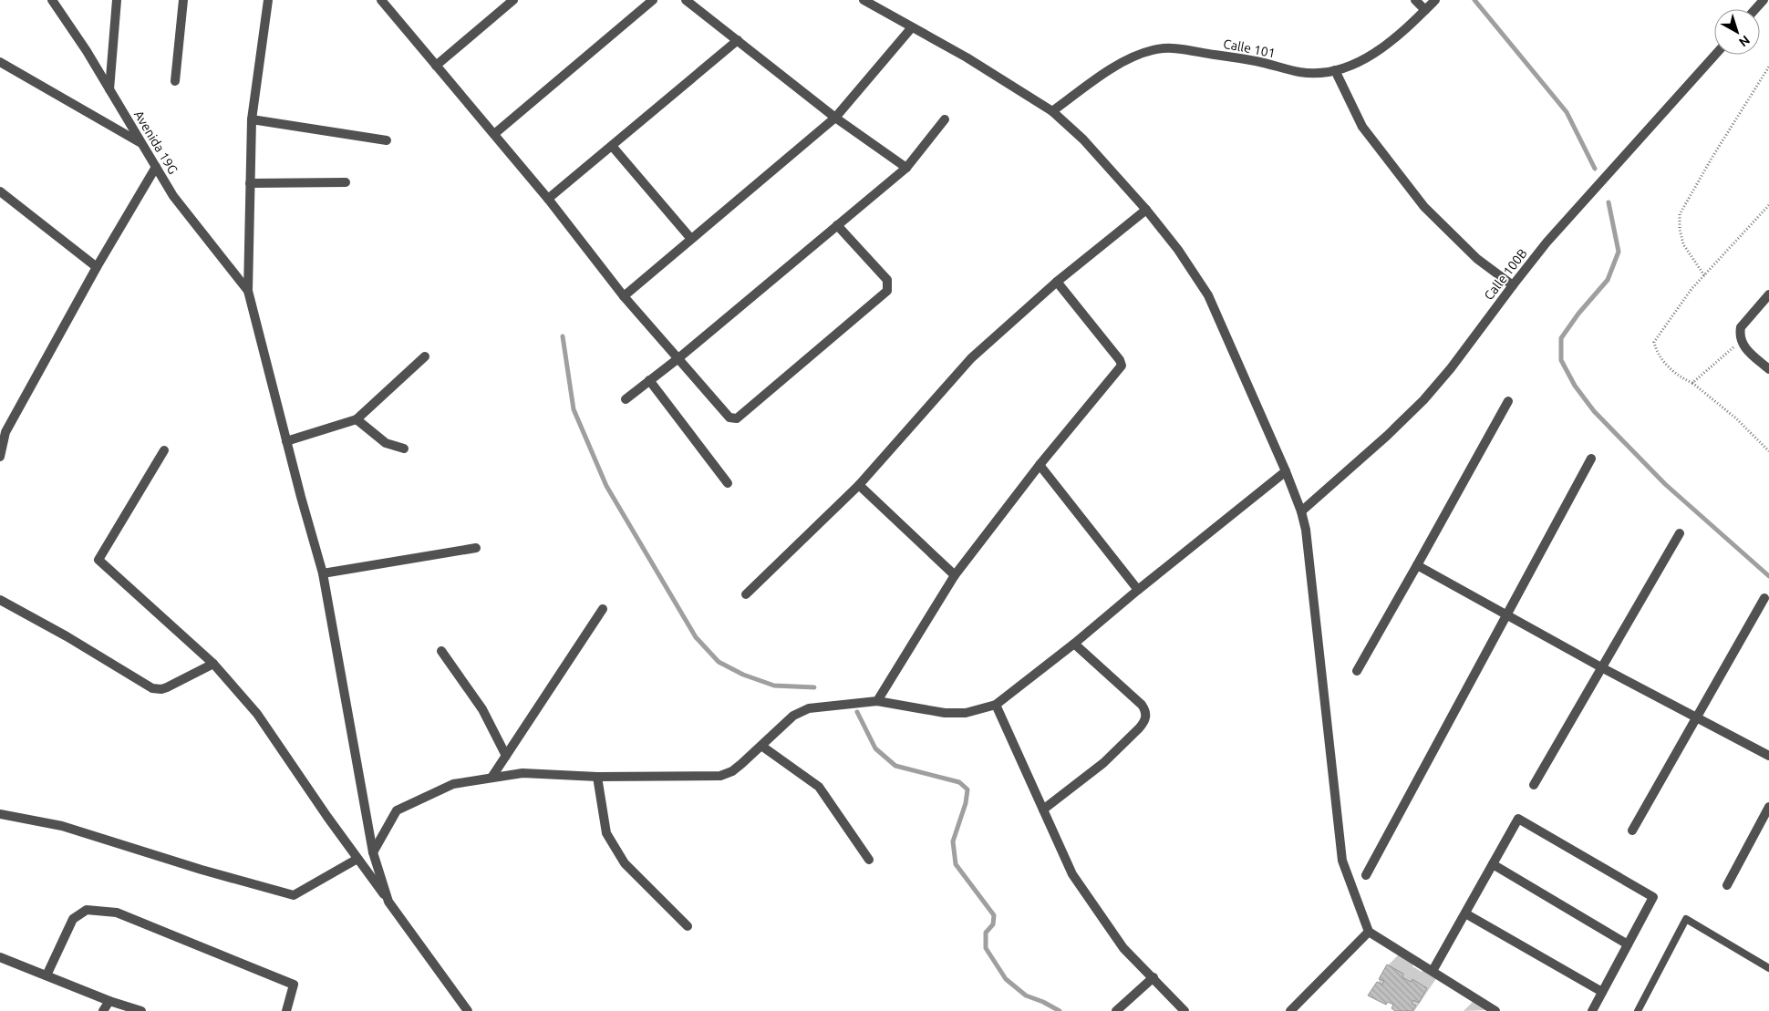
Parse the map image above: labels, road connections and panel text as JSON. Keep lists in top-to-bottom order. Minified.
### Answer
{"streets":{"street":["Calle 101","Avenida 19G","Calle 100B"]},"north":"bottom right"}
